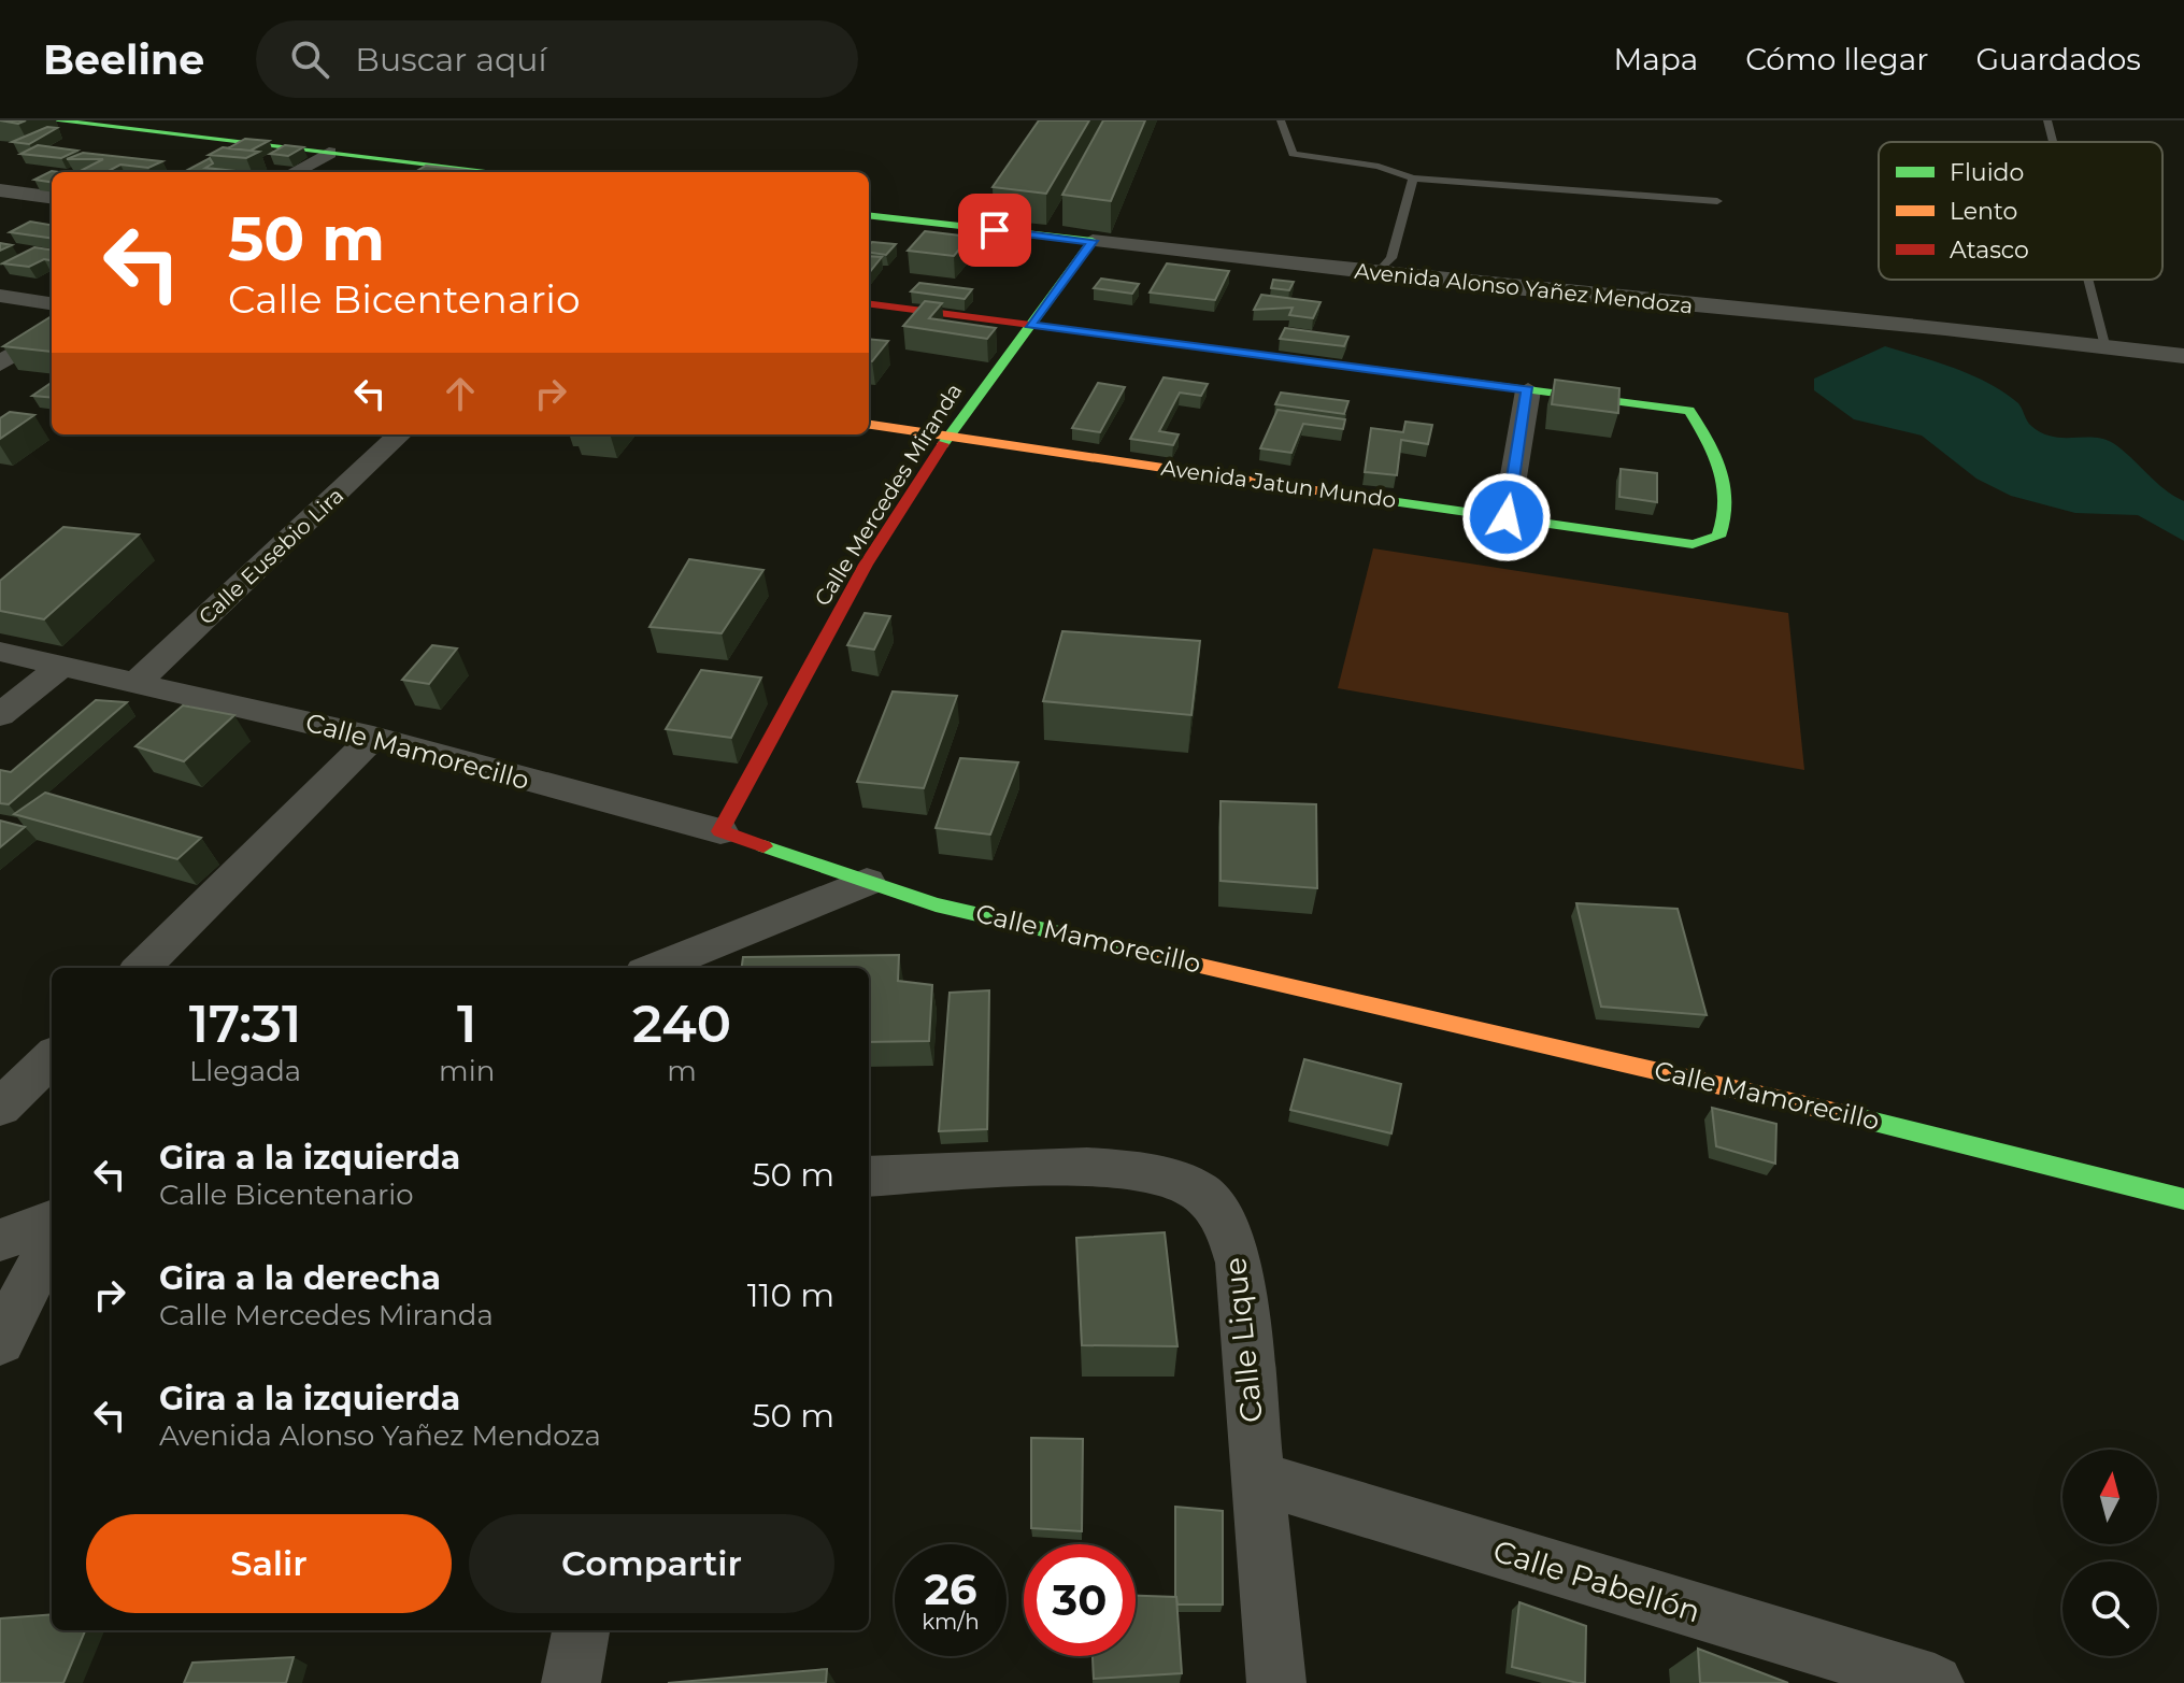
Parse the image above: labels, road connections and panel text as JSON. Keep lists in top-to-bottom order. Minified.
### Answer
{"streets":{"street":["Avenida Alonso Yañez Mendoza","Avenida Jatun Mundo","Calle Mercedes Miranda","Calle Eusebio Lira","Calle Mamorecillo","Calle Lique","Calle Pabellón"]},"crossings":[["Avenida Alonso Yañez Mendoza","Calle Mercedes Miranda"],["Avenida Jatun Mundo","Calle Mercedes Miranda"],["Calle Mercedes Miranda","Calle Mamorecillo"],["Calle Eusebio Lira","Calle Mamorecillo"],["Calle Lique","Calle Pabellón"]],"legend":["Fluido","Lento","Atasco"],"north":"top","page":{"header":"Beeline","search":"Buscar aquí","nav":["Mapa","Cómo llegar","Guardados"],"turn":["50 m","Calle Bicentenario"],"eta":["17:31","Llegada","1","min","240","m"],"list":[{"name":"Gira a la izquierda","note":"Calle Bicentenario","value":"50 m"},{"name":"Gira a la derecha","note":"Calle Mercedes Miranda","value":"110 m"},{"name":"Gira a la izquierda","note":"Avenida Alonso Yañez Mendoza","value":"50 m"}],"buttons":["Salir","Compartir"],"speed":"26 km/h","limit":"30"}}
